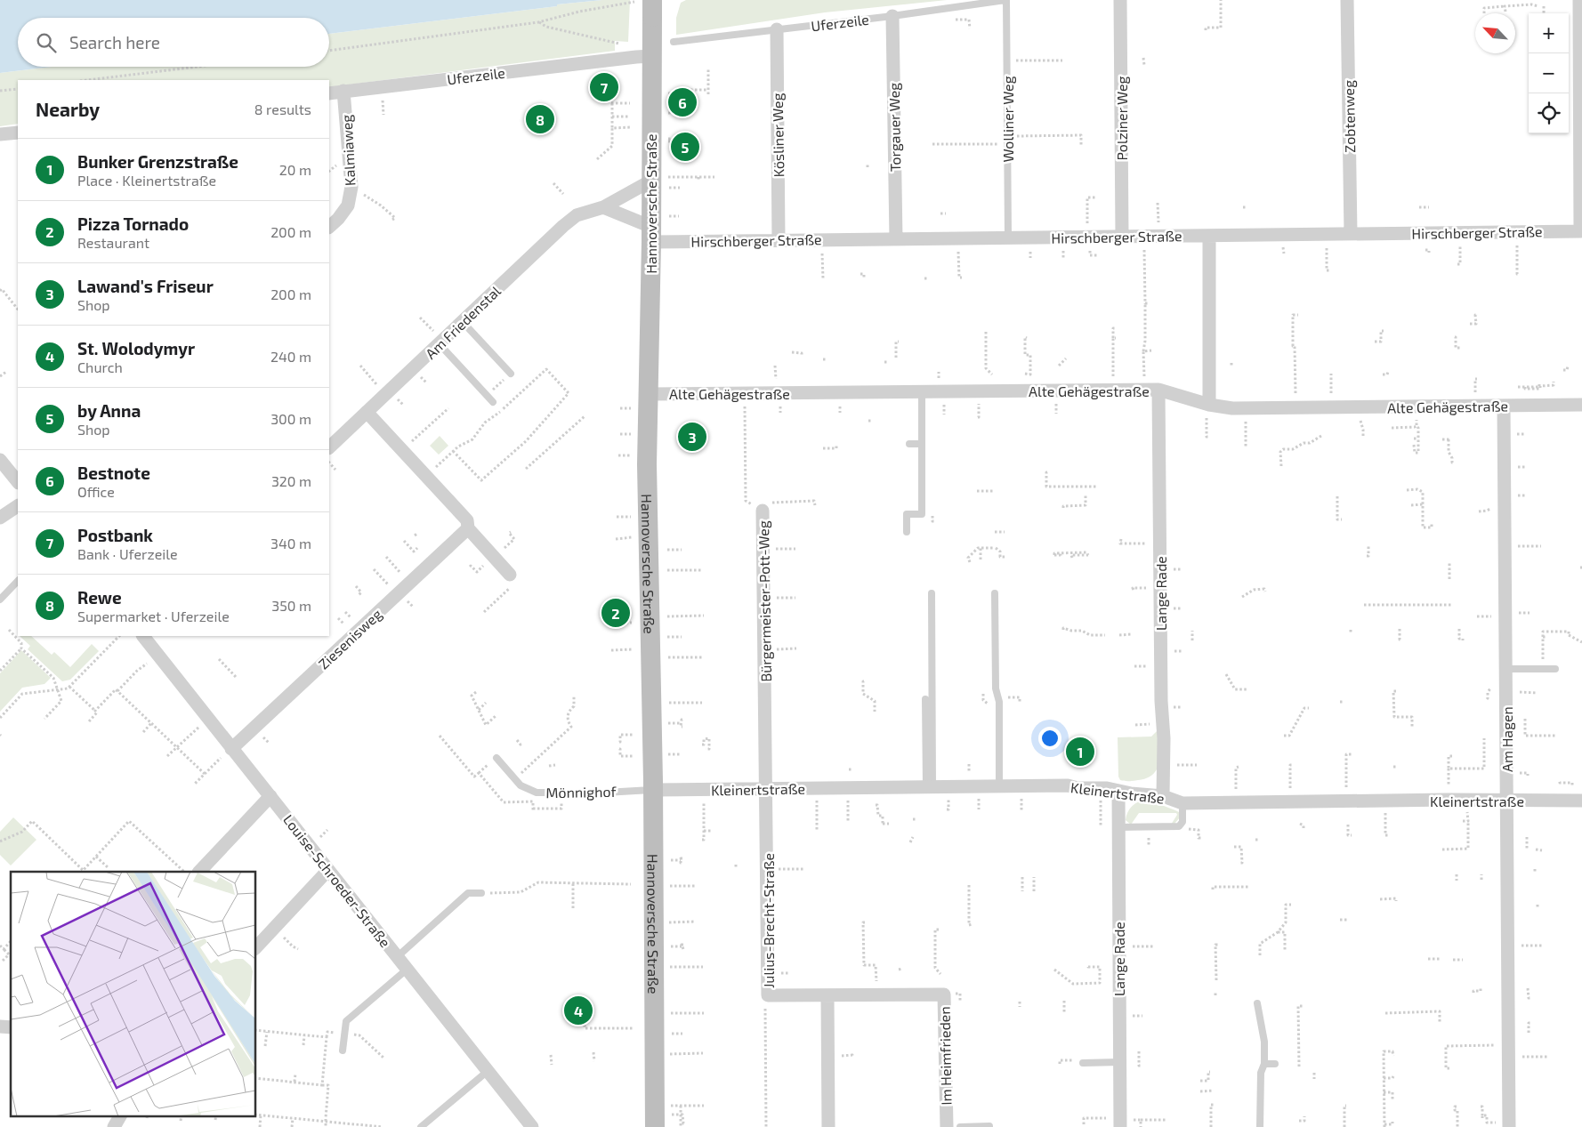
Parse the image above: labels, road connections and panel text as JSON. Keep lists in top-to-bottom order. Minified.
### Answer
{"streets":{"main road":["Hannoversche Straße"],"street":["Uferzeile","Zobtenweg","Polziner Weg","Torgauer Weg","Kösliner Weg","Kalmiaweg","Hirschberger Straße","Am Friedenstal","Alte Gehägestraße","Lange Rade","Bürgermeister-Pott-Weg","Ziesenisweg","Am Hagen","Kleinertstraße","Louise-Schroeder-Straße","Julius-Brecht-Straße","Im Heimfrieden"],"lane":["Wolliner Weg","Mönnighof"]},"crossings":[["Uferzeile","Wolliner Weg"],["Uferzeile","Torgauer Weg"],["Uferzeile","Kösliner Weg"],["Uferzeile","Kalmiaweg"],["Uferzeile","Hannoversche Straße"],["Zobtenweg","Hirschberger Straße"],["Polziner Weg","Hirschberger Straße"],["Wolliner Weg","Hirschberger Straße"],["Torgauer Weg","Hirschberger Straße"],["Kösliner Weg","Hirschberger Straße"],["Hannoversche Straße","Hirschberger Straße"],["Hannoversche Straße","Am Friedenstal"],["Hannoversche Straße","Alte Gehägestraße"],["Hannoversche Straße","Kleinertstraße"],["Hannoversche Straße","Mönnighof"],["Alte Gehägestraße","Lange Rade"],["Alte Gehägestraße","Am Hagen"],["Lange Rade","Kleinertstraße"],["Bürgermeister-Pott-Weg","Kleinertstraße"],["Bürgermeister-Pott-Weg","Julius-Brecht-Straße"],["Ziesenisweg","Louise-Schroeder-Straße"],["Am Hagen","Kleinertstraße"],["Kleinertstraße","Mönnighof"],["Kleinertstraße","Julius-Brecht-Straße"],["Julius-Brecht-Straße","Im Heimfrieden"]],"north":"top left","page":{"map_buttons":["+","−"],"search":"Search here","pins":["7","6","8","5","3","2","1","4"],"heading":["Nearby","8 results"],"list":[{"mark":"1","name":"Bunker Grenzstraße","note":"Place · Kleinertstraße","value":"20 m"},{"mark":"2","name":"Pizza Tornado","note":"Restaurant","value":"200 m"},{"mark":"3","name":"Lawand's Friseur","note":"Shop","value":"200 m"},{"mark":"4","name":"St. Wolodymyr","note":"Church","value":"240 m"},{"mark":"5","name":"by Anna","note":"Shop","value":"300 m"},{"mark":"6","name":"Bestnote","note":"Office","value":"320 m"},{"mark":"7","name":"Postbank","note":"Bank · Uferzeile","value":"340 m"},{"mark":"8","name":"Rewe","note":"Supermarket · Uferzeile","value":"350 m"}]}}
